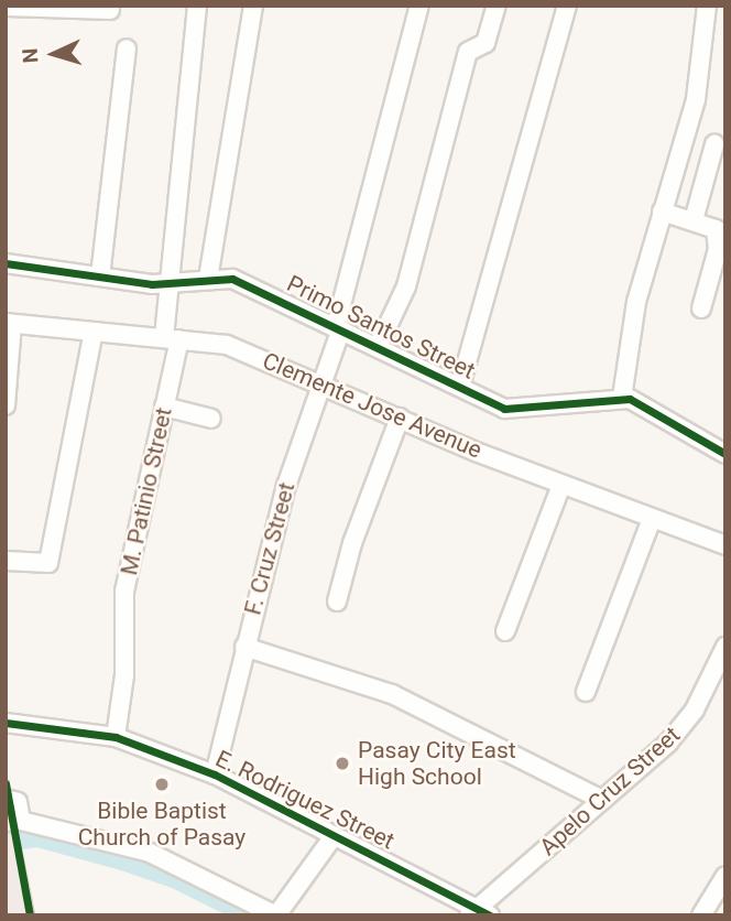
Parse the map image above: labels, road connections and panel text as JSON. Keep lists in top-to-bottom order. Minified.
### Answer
{"streets":{"street":["Primo Santos Street","Clemente Jose Avenue","M. Patinio Street","F. Cruz Street","Apelo Cruz Street","E. Rodriguez Street"]},"crossings":[["Primo Santos Street","M. Patinio Street"],["Primo Santos Street","F. Cruz Street"],["Clemente Jose Avenue","M. Patinio Street"],["Clemente Jose Avenue","F. Cruz Street"],["M. Patinio Street","E. Rodriguez Street"],["F. Cruz Street","E. Rodriguez Street"],["Apelo Cruz Street","E. Rodriguez Street"]],"places":["Pasay City East High School","Bible Baptist Church of Pasay"],"north":"left"}
